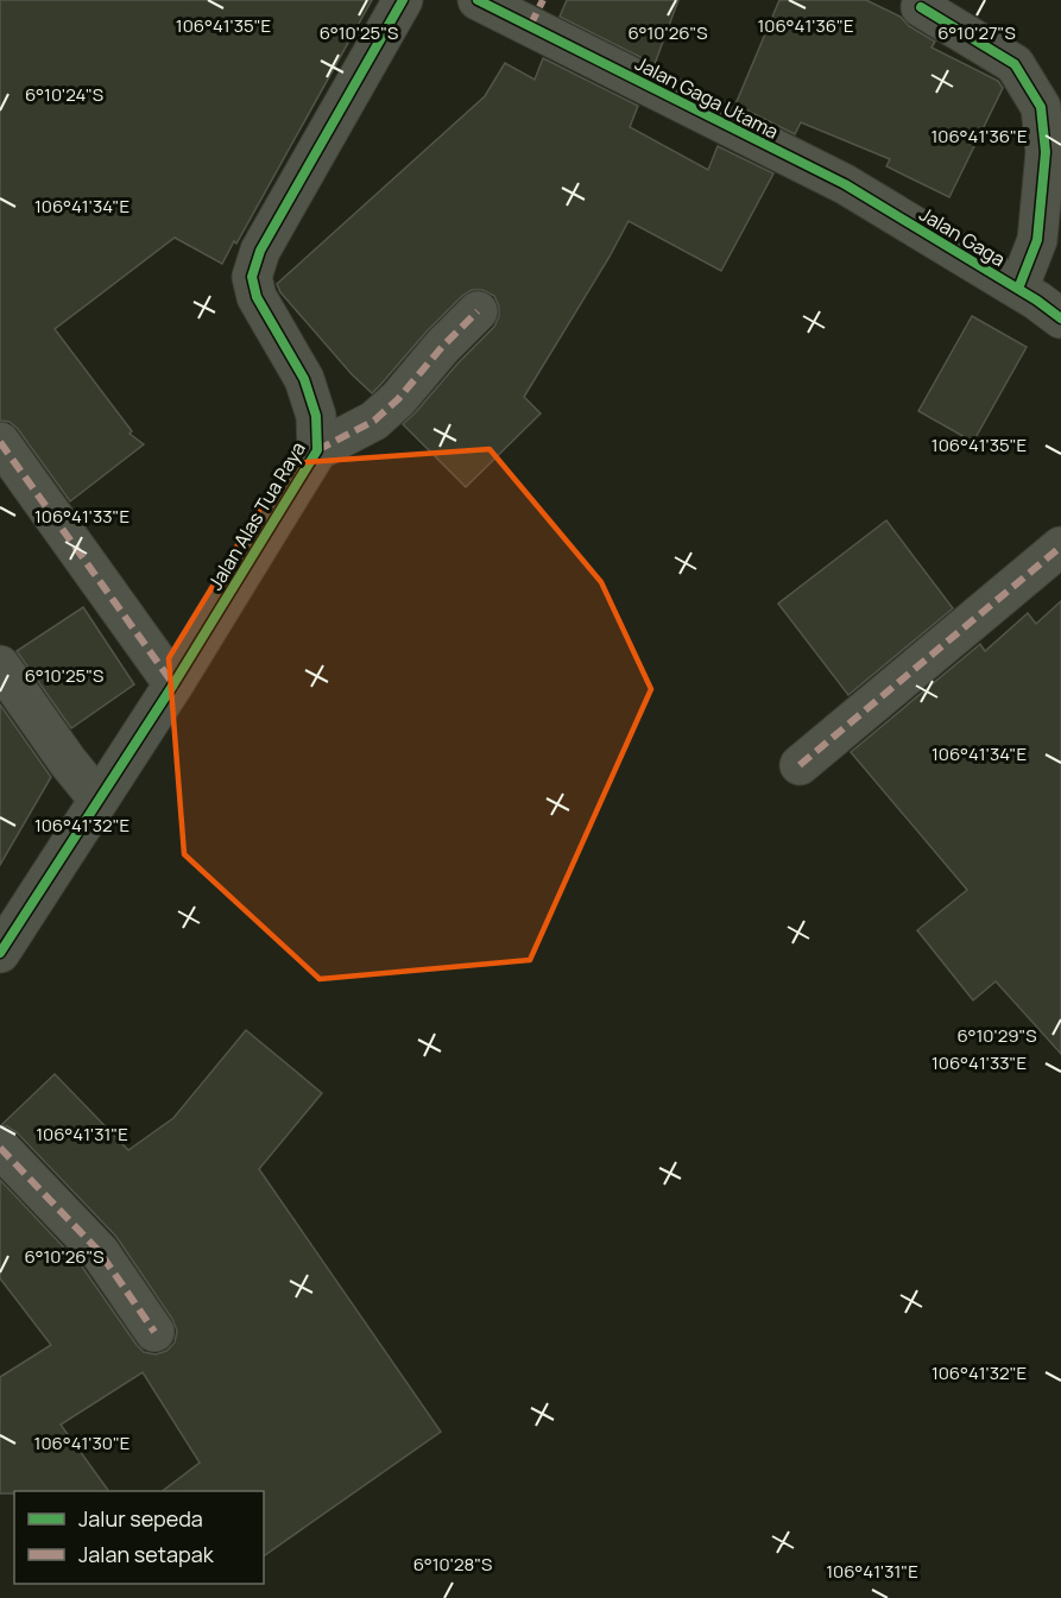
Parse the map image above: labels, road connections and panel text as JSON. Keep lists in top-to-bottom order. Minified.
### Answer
{"streets":{"street":["Jalan Gaga Utama","Jalan Gaga","Jalan Alas Tua Raya"]},"crossings":[["Jalan Gaga Utama","Jalan Gaga"]],"legend":["Jalur sepeda","Jalan setapak"],"coordinates":["106°41'35\"E","106°41'36\"E","6°10'25\"S","6°10'26\"S","6°10'27\"S","6°10'24\"S","106°41'34\"E","106°41'33\"E","106°41'32\"E","6°10'29\"S","106°41'31\"E","106°41'30\"E","6°10'28\"S"]}
